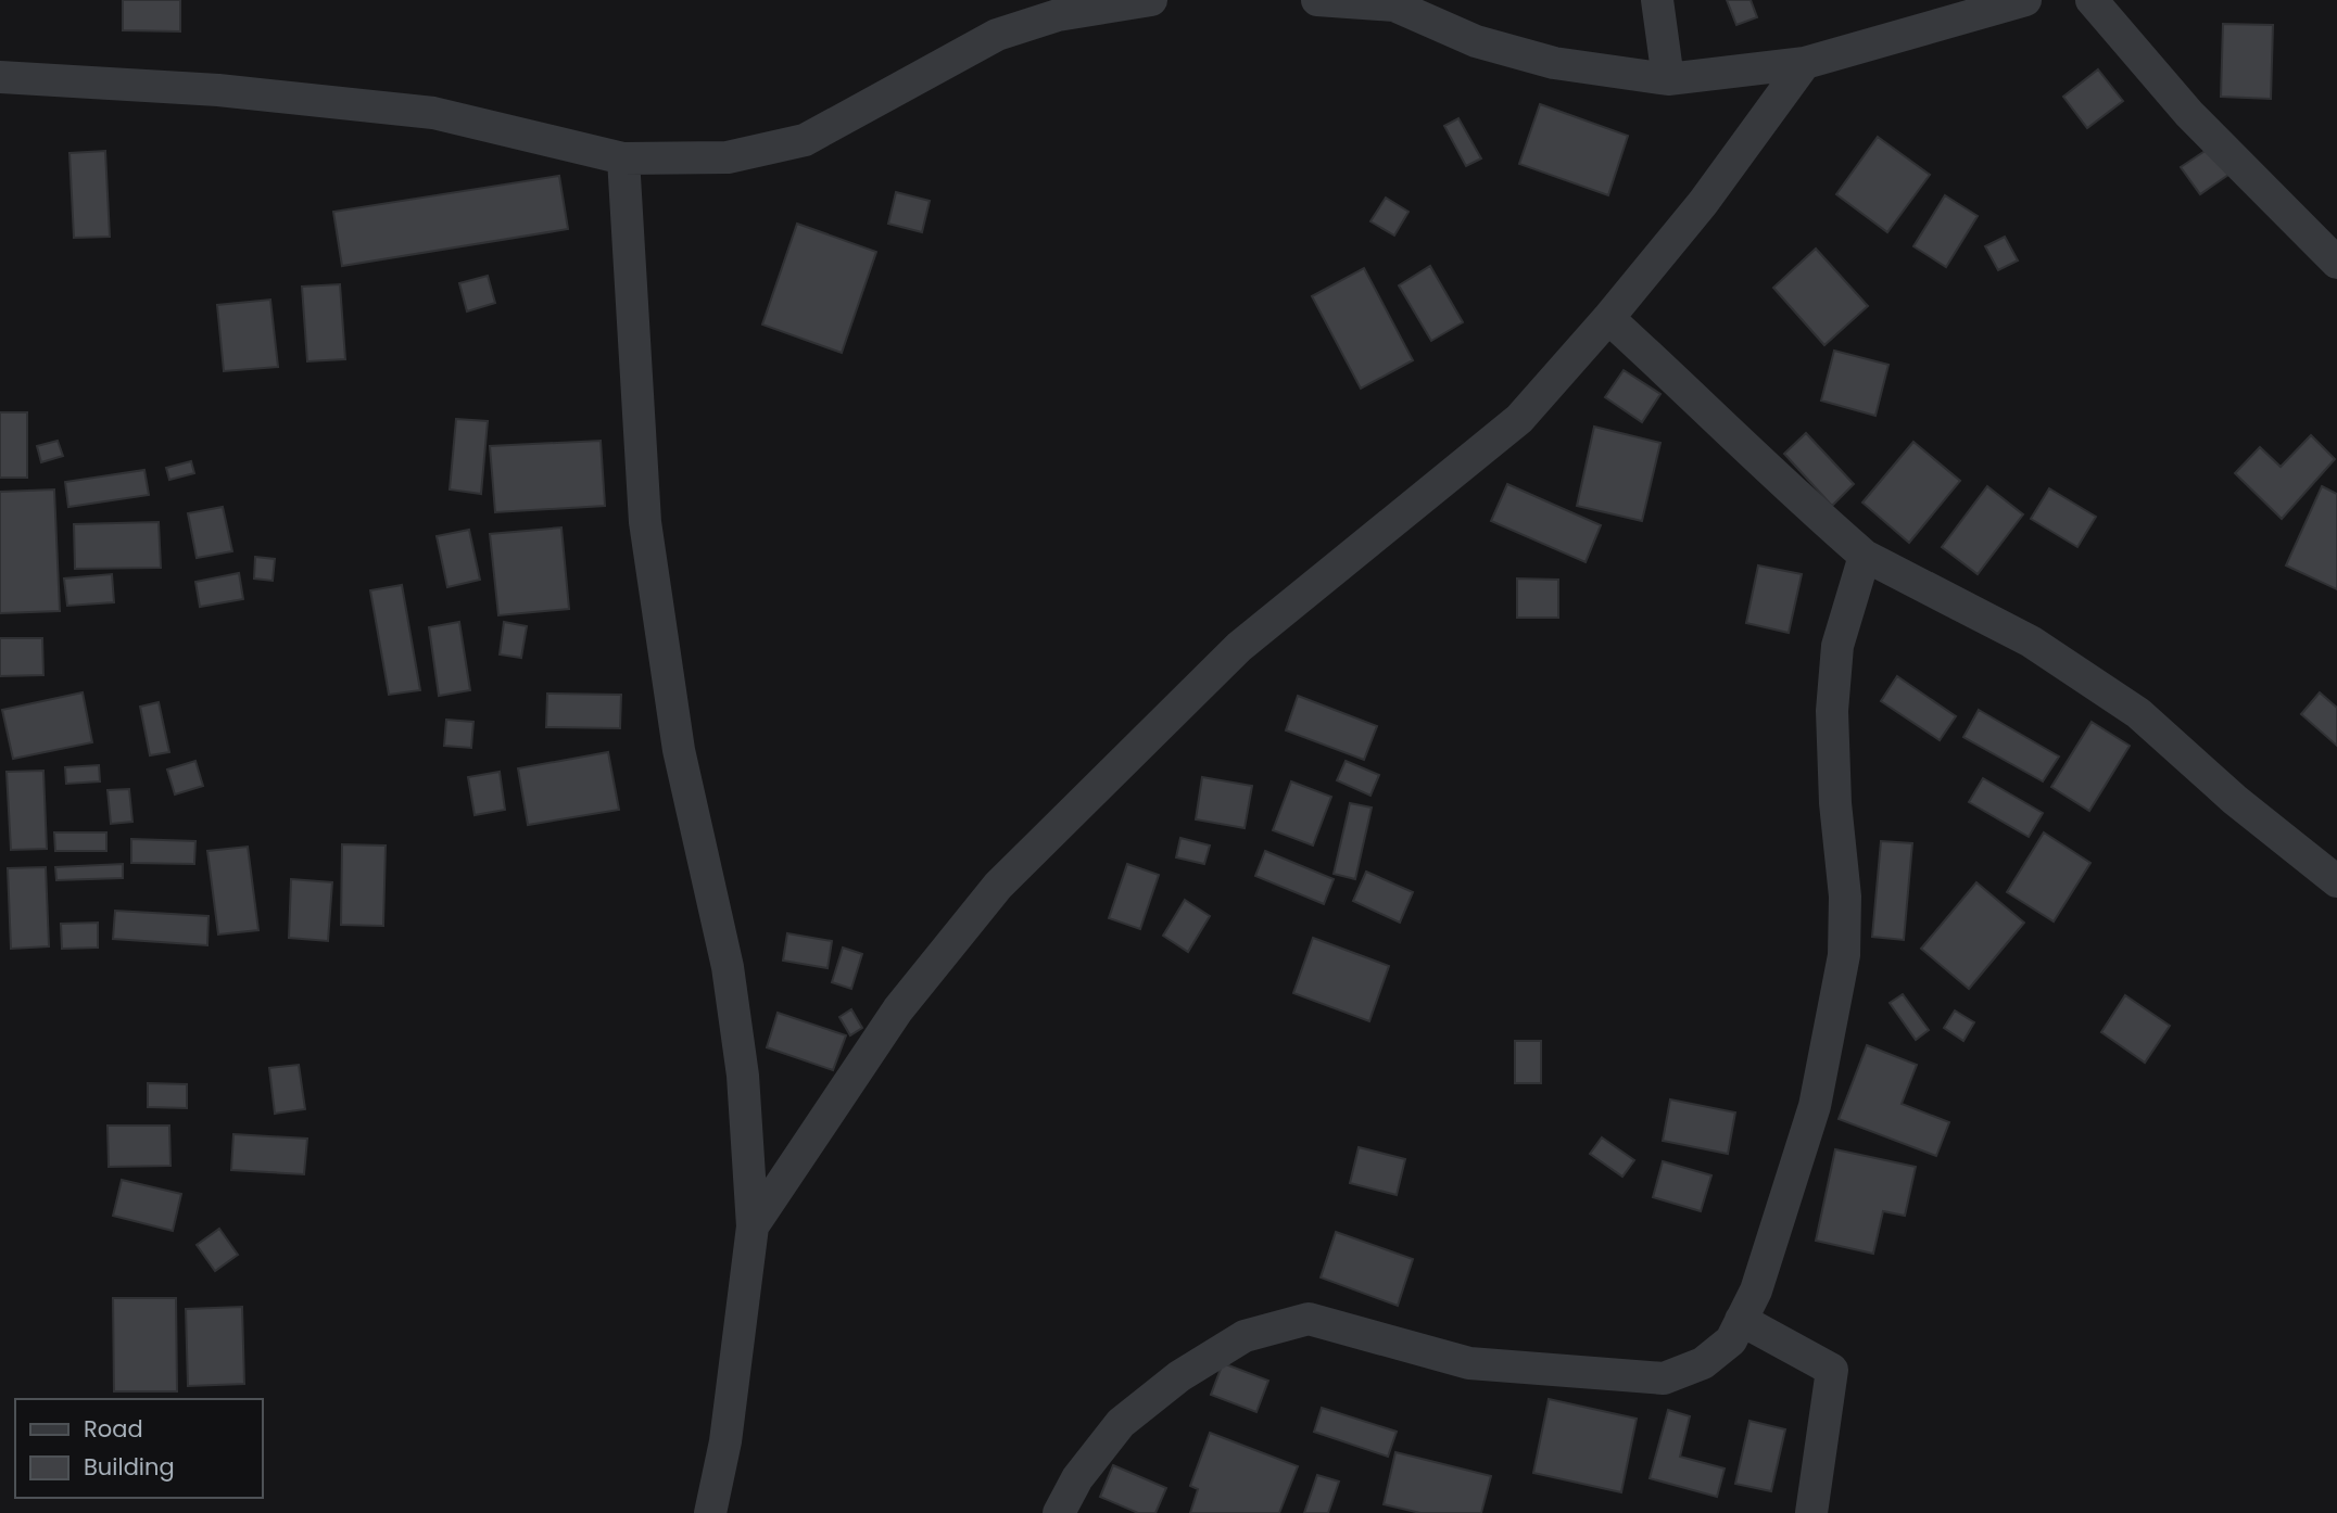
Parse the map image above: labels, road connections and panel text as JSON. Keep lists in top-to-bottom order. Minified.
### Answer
{"legend":["Road","Building"]}
